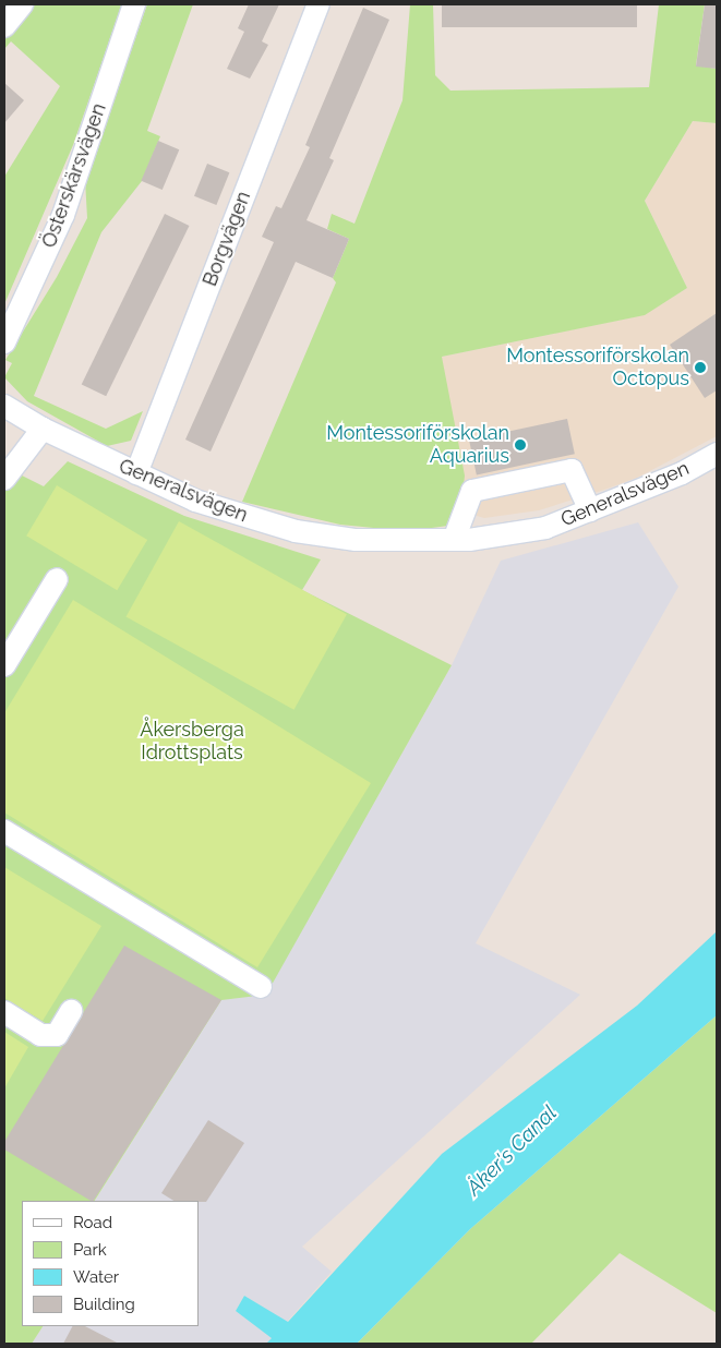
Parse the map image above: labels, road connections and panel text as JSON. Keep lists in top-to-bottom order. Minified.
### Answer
{"streets":{"street":["Österskärsvägen","Borgvägen","Generalsvägen"]},"crossings":[["Borgvägen","Generalsvägen"]],"water":["Åker's Canal"],"parks":["Åkersberga Idrottsplats"],"places":["Montessoriförskolan Octopus","Montessoriförskolan Aquarius"],"legend":["Road","Park","Water","Building"]}
